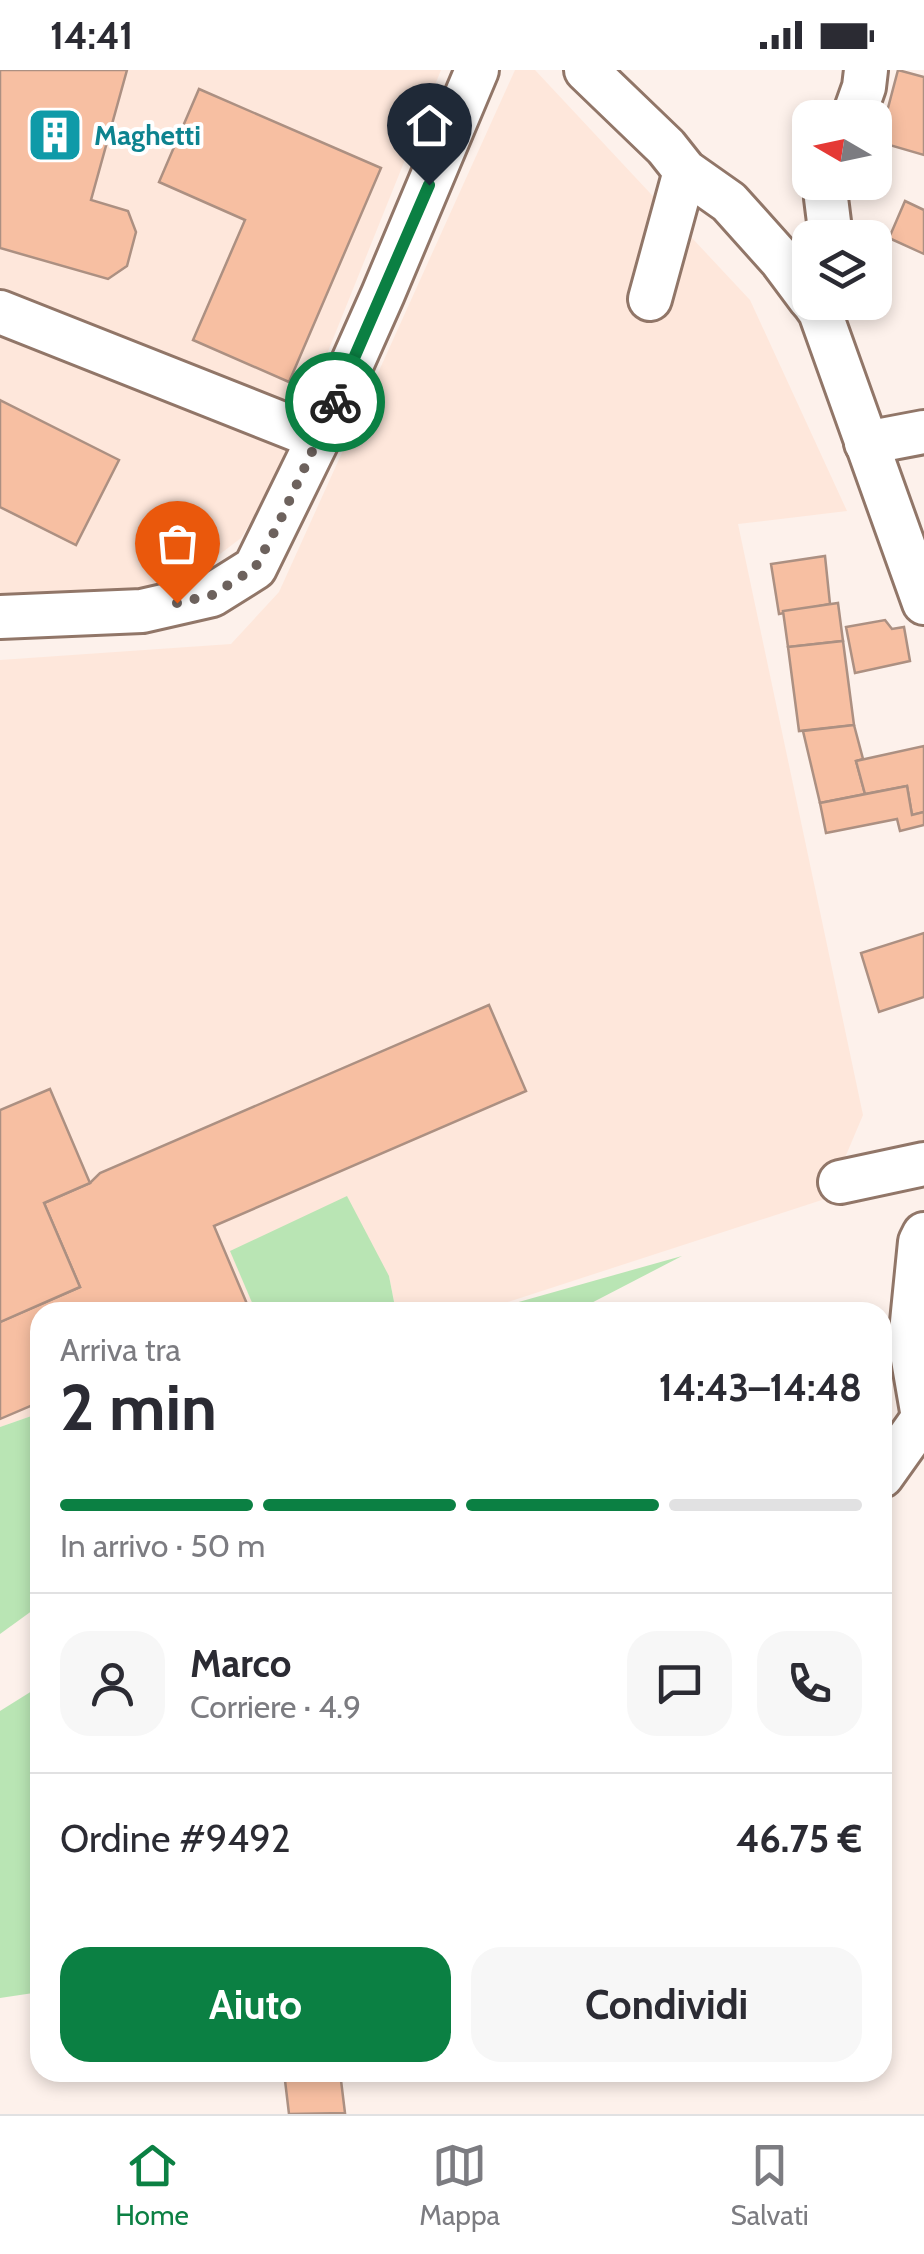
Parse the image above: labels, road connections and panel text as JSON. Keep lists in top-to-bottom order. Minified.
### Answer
{"places":{"building":["Maghetti"]},"north":"left","page":{"status":"14:41","heading":["2 min","Arriva tra","14:43–14:48"],"panel":["Marco","Corriere · 4.9","Ordine #9492","46.75 €"],"bar":"In arrivo · 50 m","buttons":["Aiuto","Condividi"],"tabs":["Home","Mappa","Salvati"]}}
